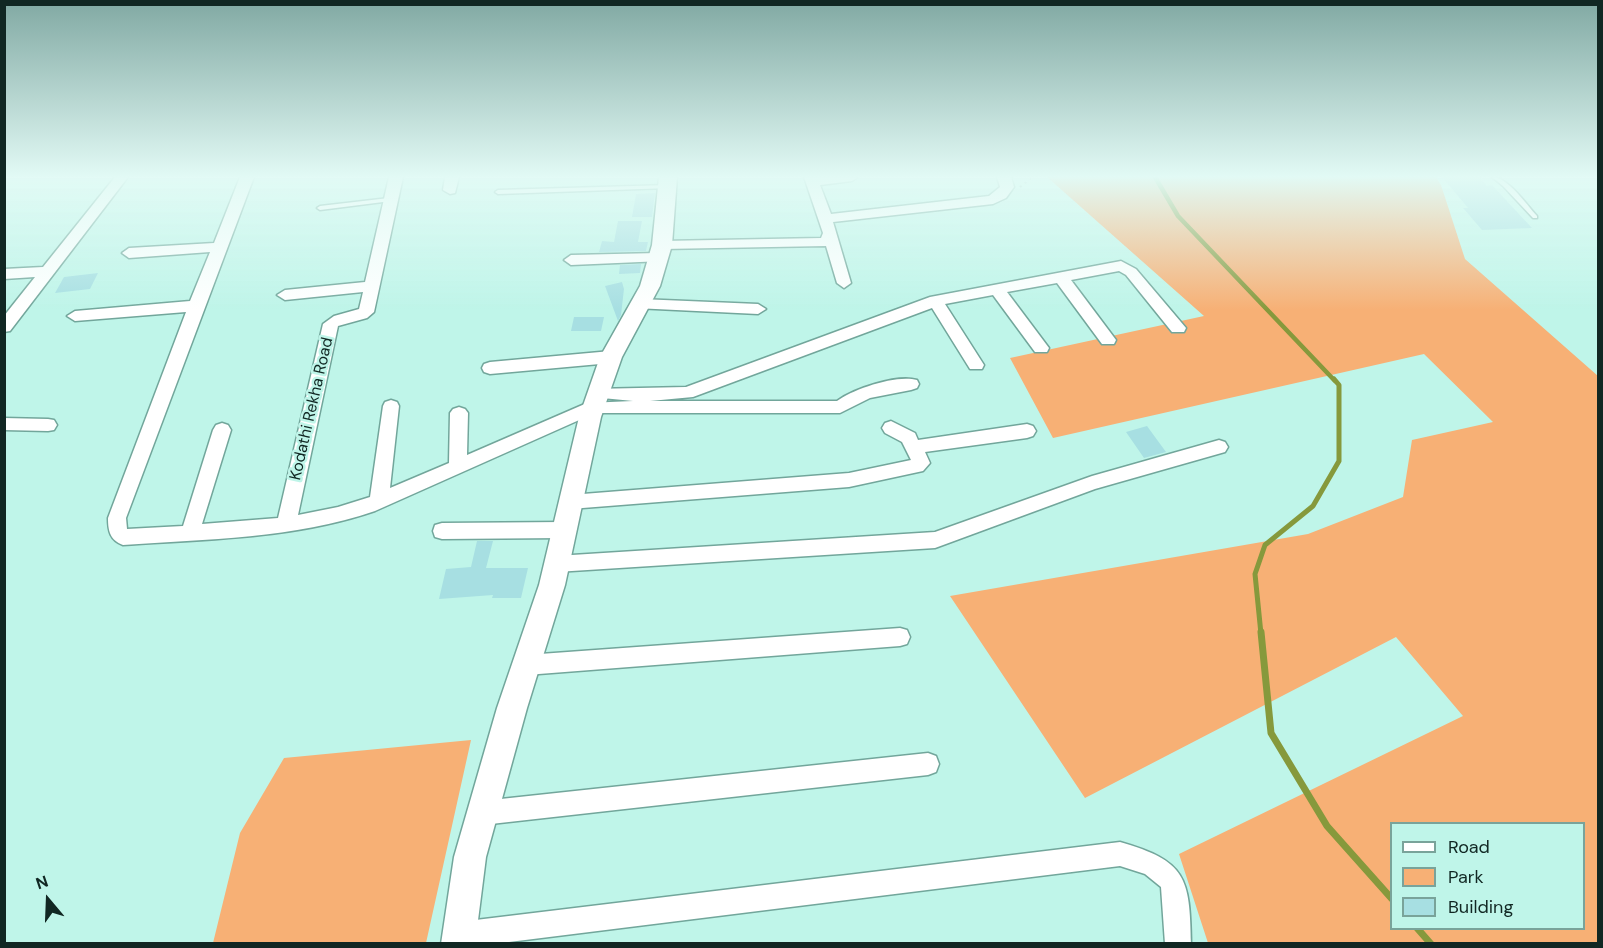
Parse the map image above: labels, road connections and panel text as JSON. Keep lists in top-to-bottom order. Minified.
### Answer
{"streets":{"street":["Kodathi Rekha Road"]},"legend":["Road","Park","Building"],"north":"top"}
